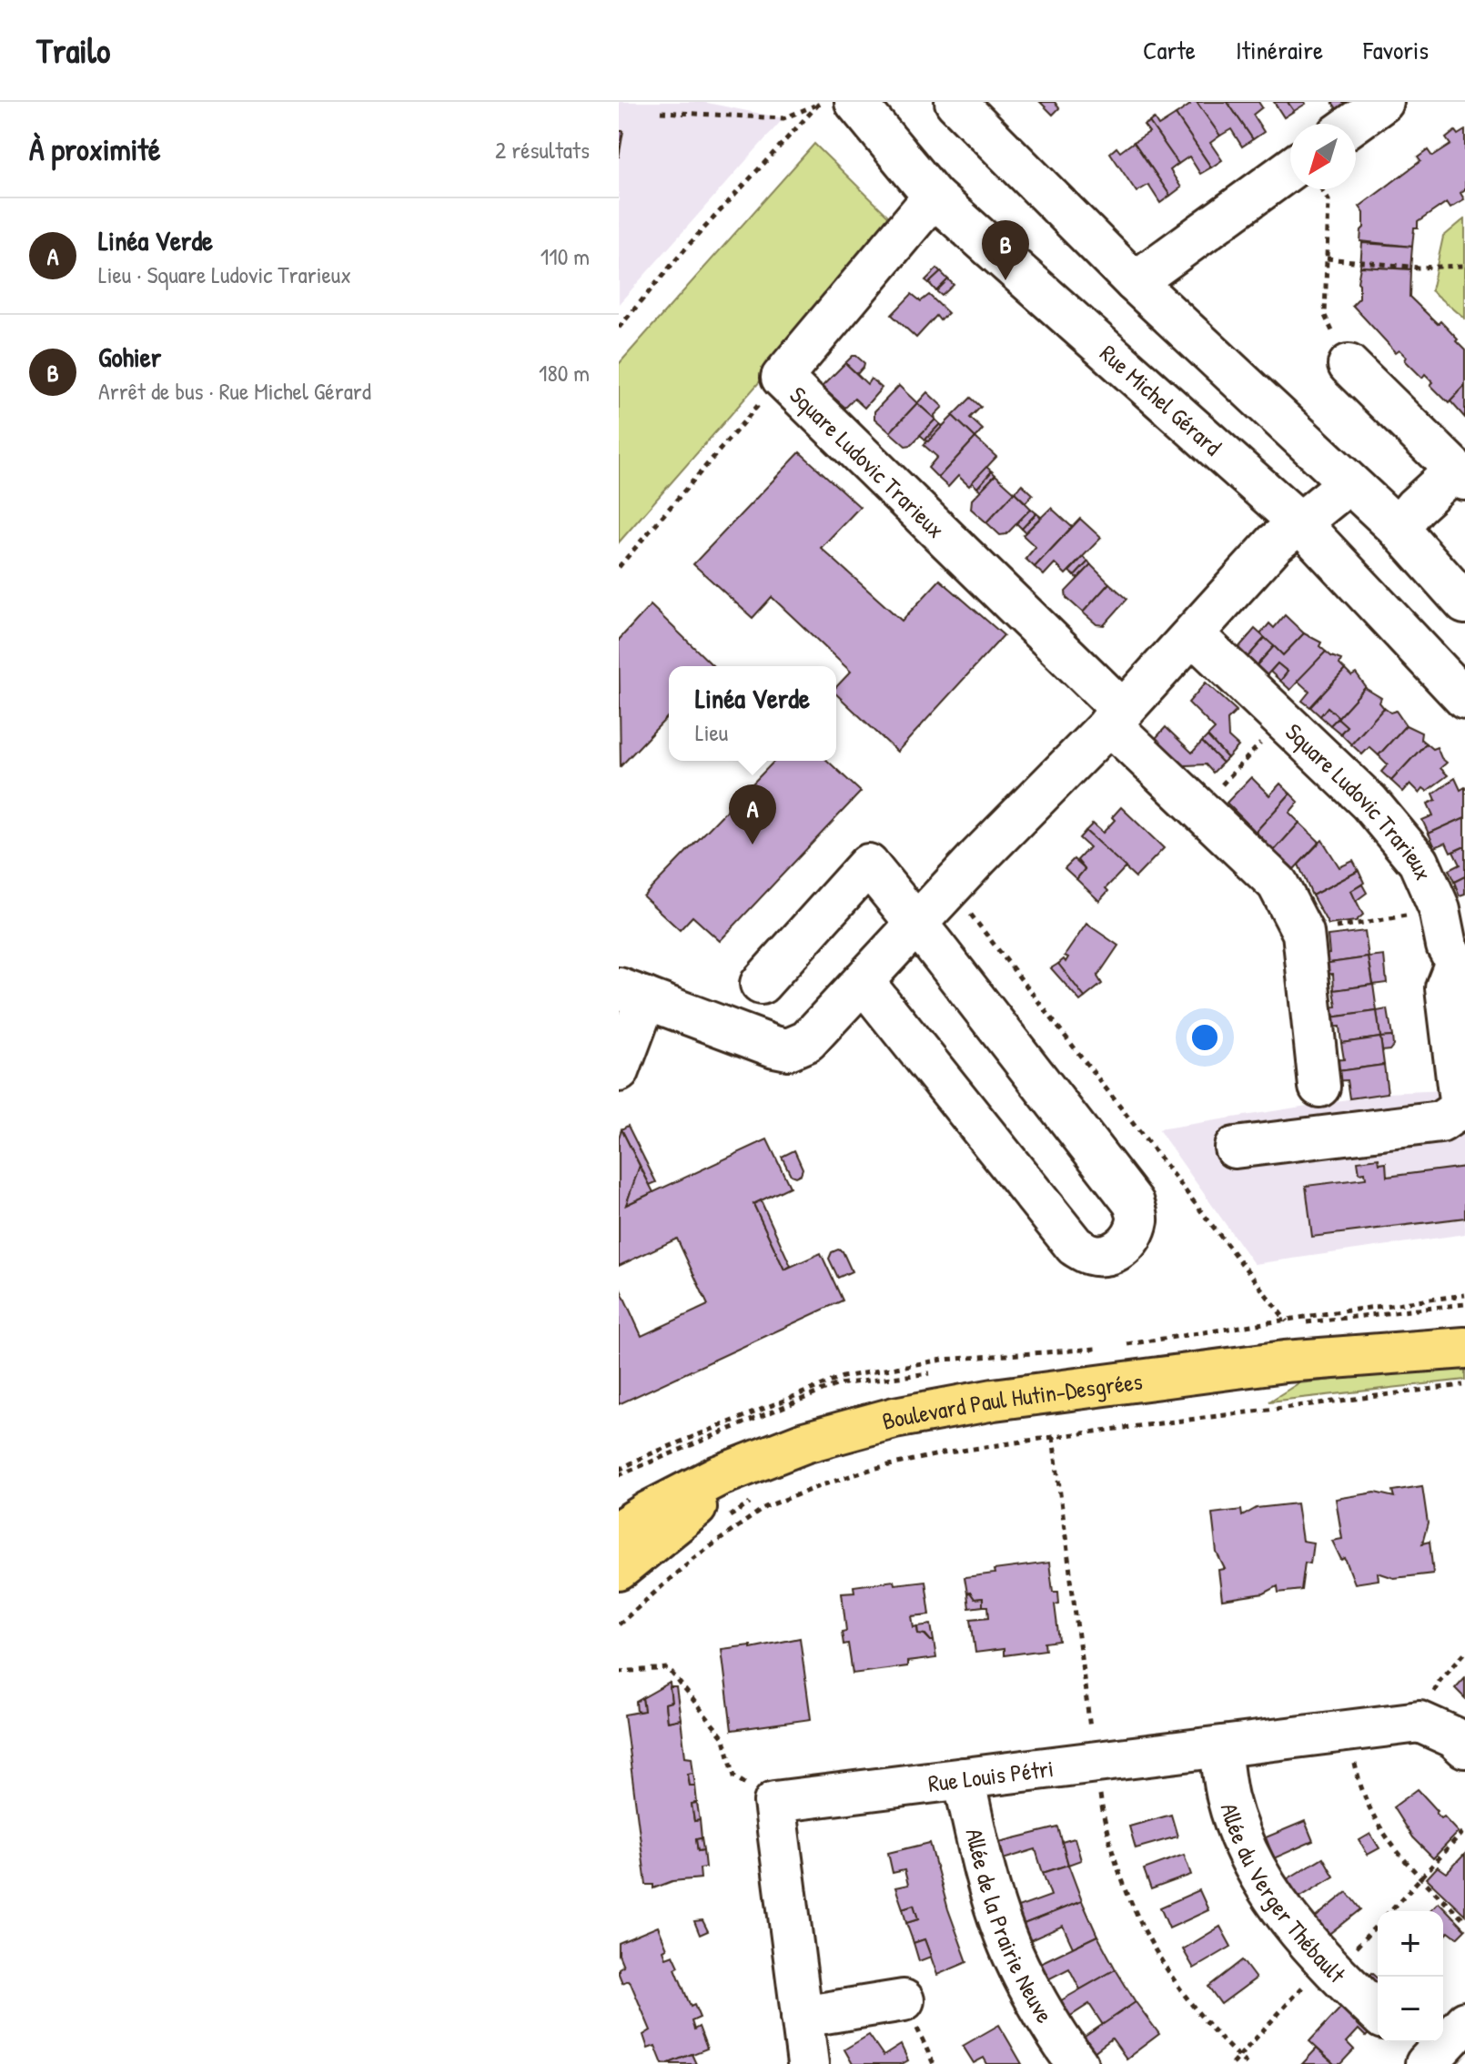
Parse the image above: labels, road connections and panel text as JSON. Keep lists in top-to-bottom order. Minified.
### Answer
{"streets":{"main road":["Boulevard Paul Hutin-Desgrées"],"street":["Rue Michel Gérard","Square Ludovic Trarieux","Rue Louis Pétri","Allée du Verger Thébault","Allée de la Prairie Neuve"]},"crossings":[["Rue Michel Gérard","Square Ludovic Trarieux"],["Rue Louis Pétri","Allée du Verger Thébault"],["Rue Louis Pétri","Allée de la Prairie Neuve"]],"north":"bottom left","page":{"header":"Trailo","nav":["Carte","Itinéraire","Favoris"],"heading":["À proximité","2 résultats"],"list":[{"mark":"A","name":"Linéa Verde","note":"Lieu · Square Ludovic Trarieux","value":"110 m"},{"mark":"B","name":"Gohier","note":"Arrêt de bus · Rue Michel Gérard","value":"180 m"}],"pins":["B","A"],"popup":["Linéa Verde","Lieu"],"map_buttons":["+","−"]}}
